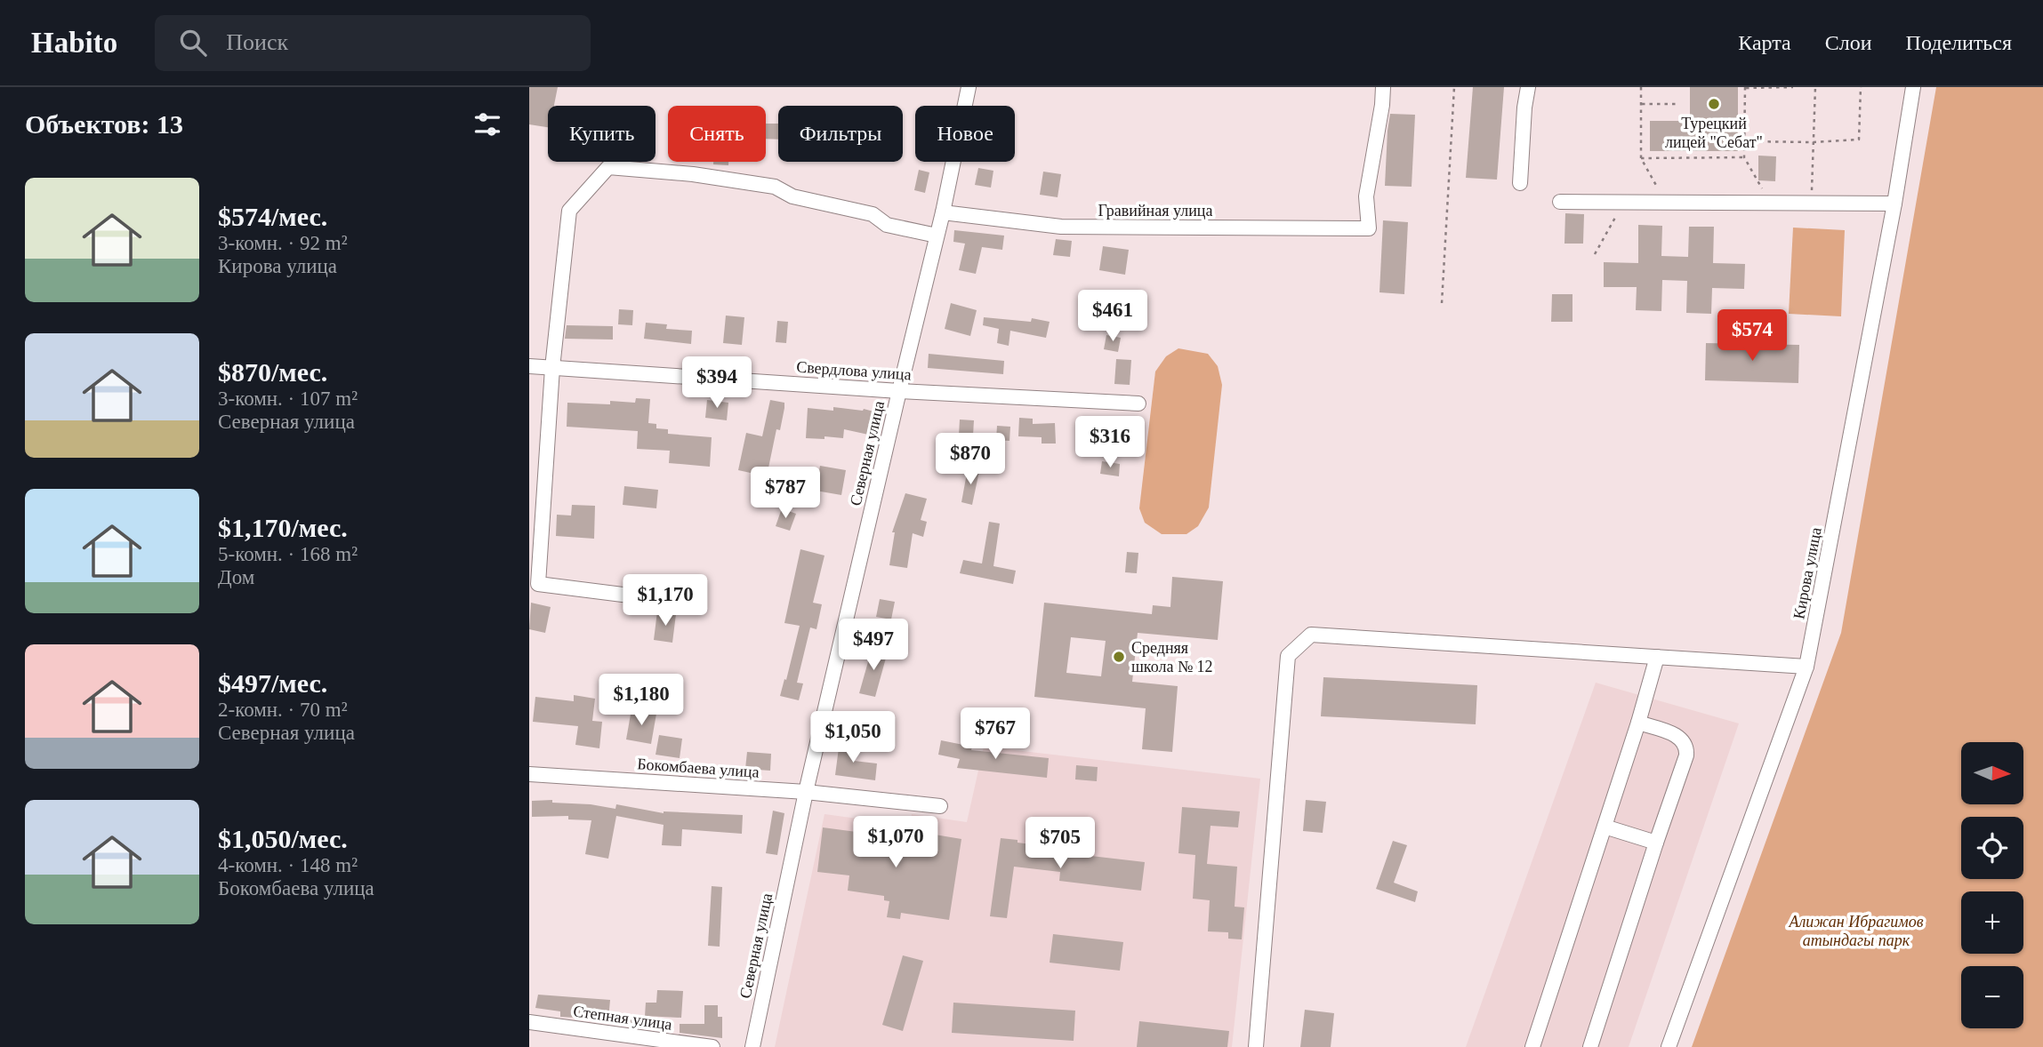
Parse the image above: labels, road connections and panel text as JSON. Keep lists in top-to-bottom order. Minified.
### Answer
{"streets":{"street":["Гравийная улица","Свердлова улица","Северная улица","Кирова улица","Бокомбаева улица","Степная улица"]},"crossings":[["Гравийная улица","Северная улица"],["Свердлова улица","Северная улица"],["Северная улица","Бокомбаева улица"]],"parks":["Алижан Ибрагимов атындагы парк"],"places":["Турецкий лицей \"Себат\"","Средняя школа № 12"],"north":"right","page":{"header":"Habito","search":"Поиск","nav":["Карта","Слои","Поделиться"],"heading":"Объектов: 13","chip":["Купить","Снять","Фильтры","Новое"],"list":[{"name":"$574/мес.","note":"3-комн. · 92 m² · Кирова улица"},{"name":"$870/мес.","note":"3-комн. · 107 m² · Северная улица"},{"name":"$1,170/мес.","note":"5-комн. · 168 m² · Дом"},{"name":"$497/мес.","note":"2-комн. · 70 m² · Северная улица"},{"name":"$1,050/мес.","note":"4-комн. · 148 m² · Бокомбаева улица"}],"price":["$461","$574","$394","$316","$870","$787","$1,170","$497","$1,180","$767","$1,050","$1,070","$705"],"map_buttons":["+","−"]}}
